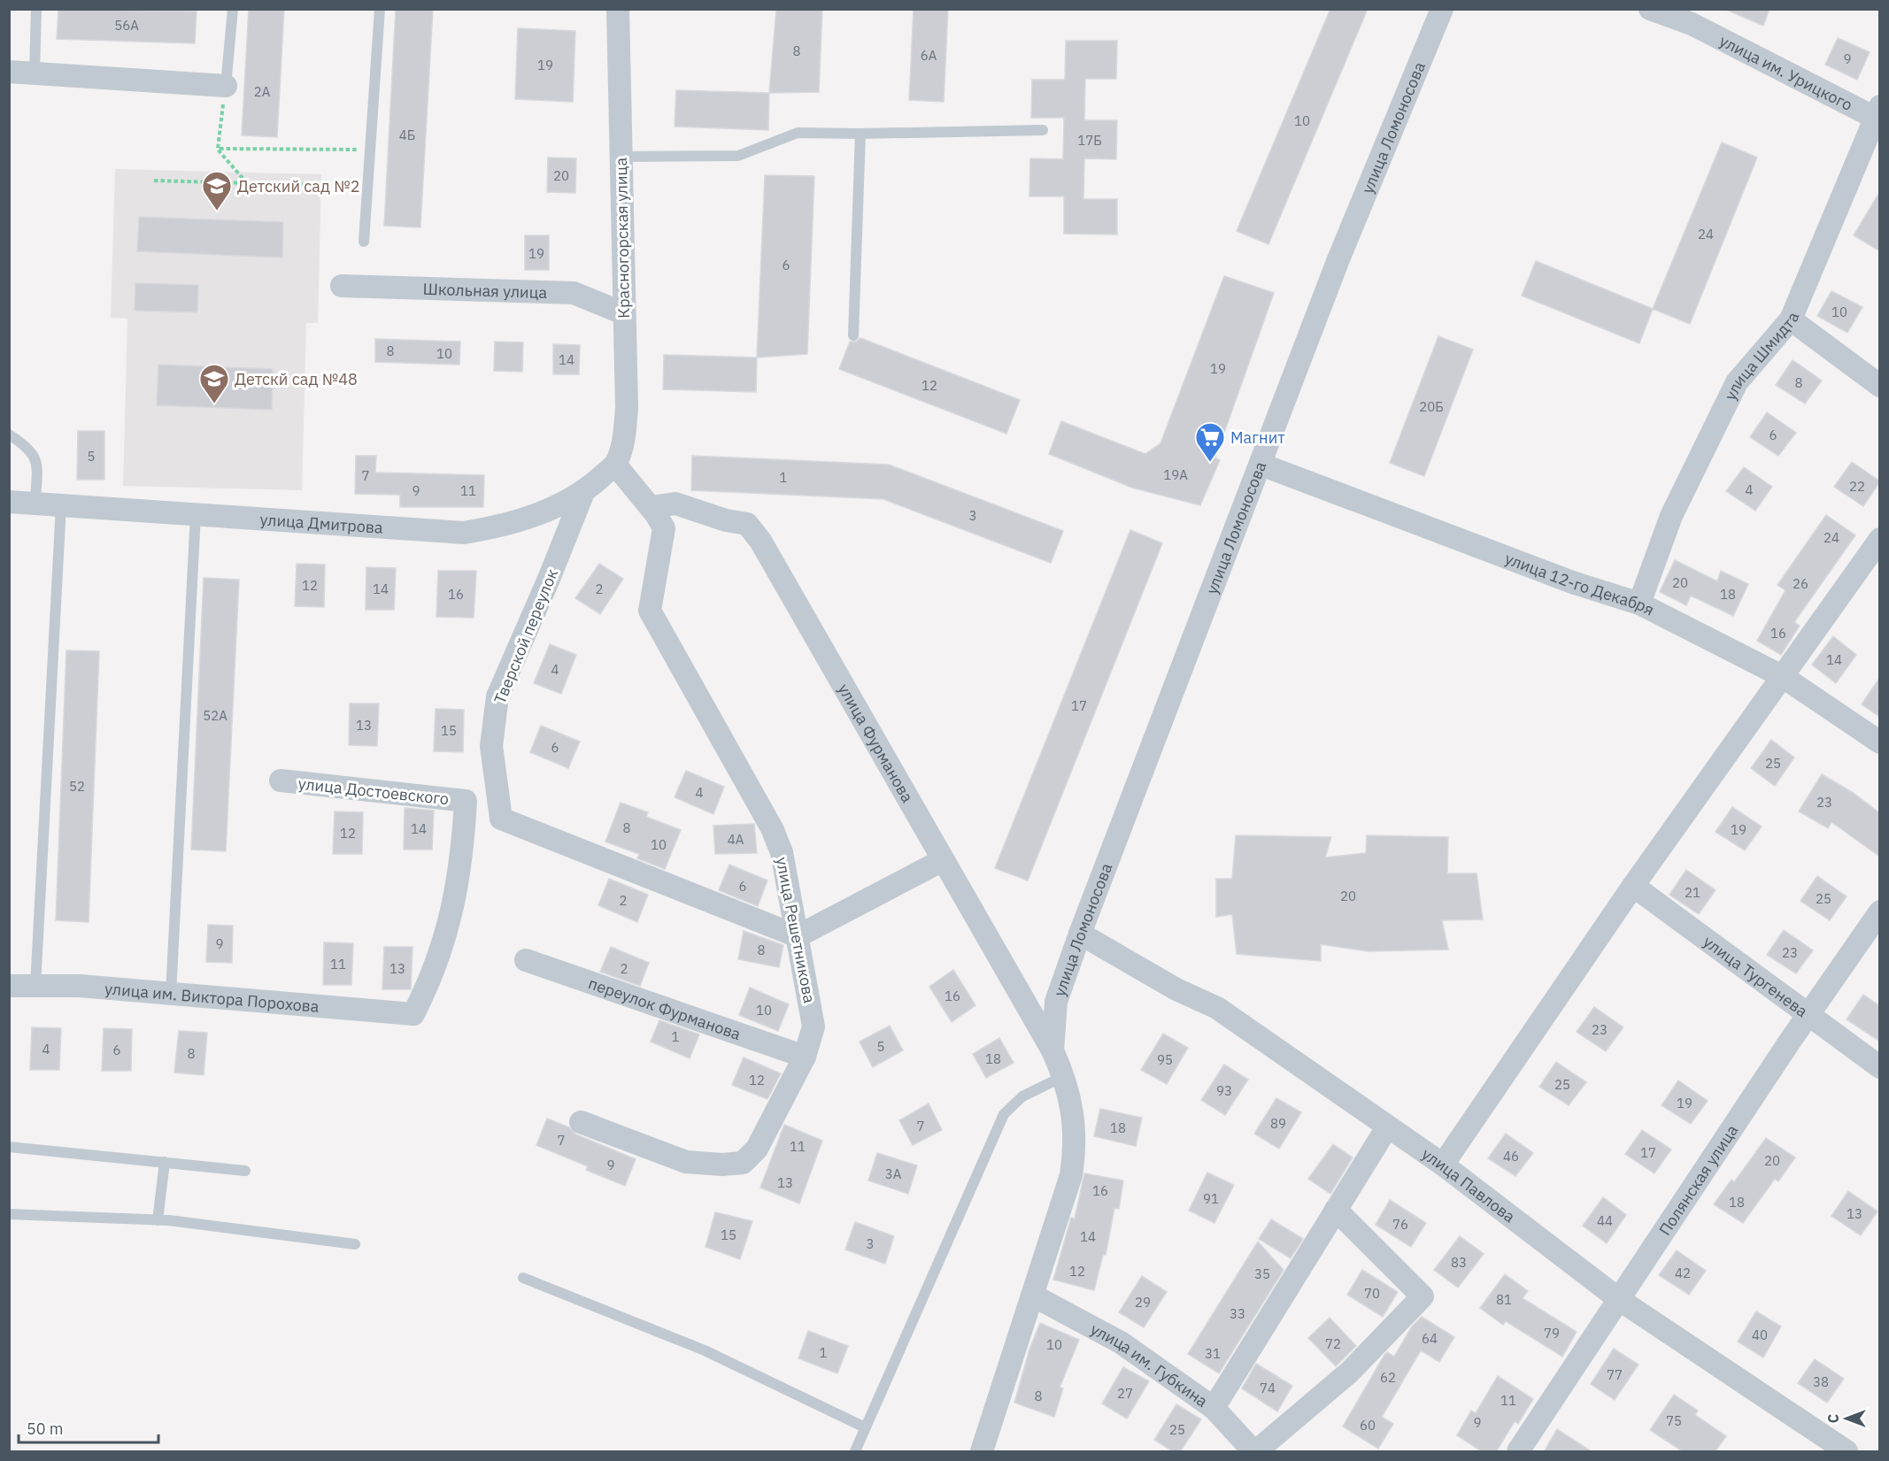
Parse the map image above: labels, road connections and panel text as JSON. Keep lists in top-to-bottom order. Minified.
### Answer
{"streets":{"street":["улица им. Урицкого","улица Ломоносова","Красногорская улица","Школьная улица","улица Шмидта","улица Дмитрова","улица 12-го Декабря","Тверской переулок","улица Фурманова","улица Достоевского","улица Решетникова","улица Тургенева","улица им. Виктора Порохова","переулок Фурманова","Полянская улица","улица Павлова","улица им. Губкина"]},"crossings":[["улица им. Урицкого","улица Шмидта"],["улица Ломоносова","улица 12-го Декабря"],["улица Ломоносова","улица Фурманова"],["улица Ломоносова","улица Павлова"],["Красногорская улица","Школьная улица"],["Красногорская улица","улица Дмитрова"],["Красногорская улица","улица Решетникова"],["улица Шмидта","улица 12-го Декабря"],["улица Дмитрова","Тверской переулок"],["улица Дмитрова","улица Решетникова"],["Тверской переулок","улица Решетникова"],["улица Фурманова","улица Решетникова"],["улица Фурманова","улица им. Губкина"],["улица Достоевского","улица им. Виктора Порохова"],["улица Решетникова","переулок Фурманова"],["улица Тургенева","Полянская улица"],["Полянская улица","улица Павлова"]],"places":{"school or university":["Детский сад №2","Детскй сад №48"],"supermarket":["Магнит"]},"house_numbers":["56А","8","6А","9","19","2А","10","4Б","17Б","20","24","19","6","10","8","10","14","19","8","12","20Б","6","5","19А","7","1","22","4","9","11","3","24","20","26","12","14","2","16","18","16","14","4","17","52А","13","15","6","25","52","4","23","8","14","19","12","4А","10","6","21","20","25","2","9","8","23","11","13","2","16","10","23","1","5","4","6","8","18","95","12","25","93","19","89","7","18","7","11","17","46","20","9","3А","13","16","91","18","13","44","76","15","14","3","83","12","42","35","70","81","29","33","79","40","64","72","10","1","31","77","62","38","74","27","8","11","75","9","60","25"],"scale_bar":"50 m","north":"left"}
